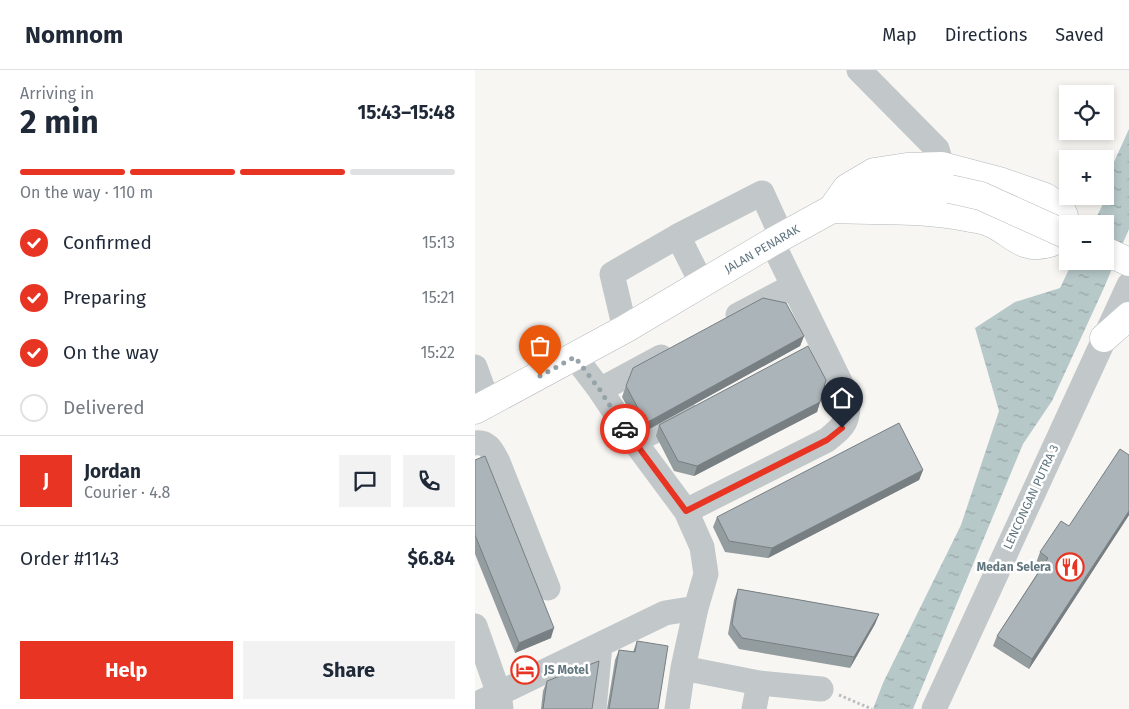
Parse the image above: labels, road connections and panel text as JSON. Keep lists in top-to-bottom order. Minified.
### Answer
{"streets":{"main road":["JALAN PENARAK"],"street":["LENCONGAN PUTRA 3"]},"places":{"restaurant":["Medan Selera"],"hotel":["JS Motel"]},"page":{"header":"Nomnom","nav":["Map","Directions","Saved"],"heading":["2 min","Arriving in","15:43–15:48"],"panel":["Jordan","Courier · 4.8","Order #1143","$6.84"],"map_buttons":["+","−"],"bar":"On the way · 110 m","list":[["Confirmed","15:13"],["Preparing","15:21"],["On the way","15:22"],"Delivered"],"round":"J","buttons":["Help","Share"]}}
